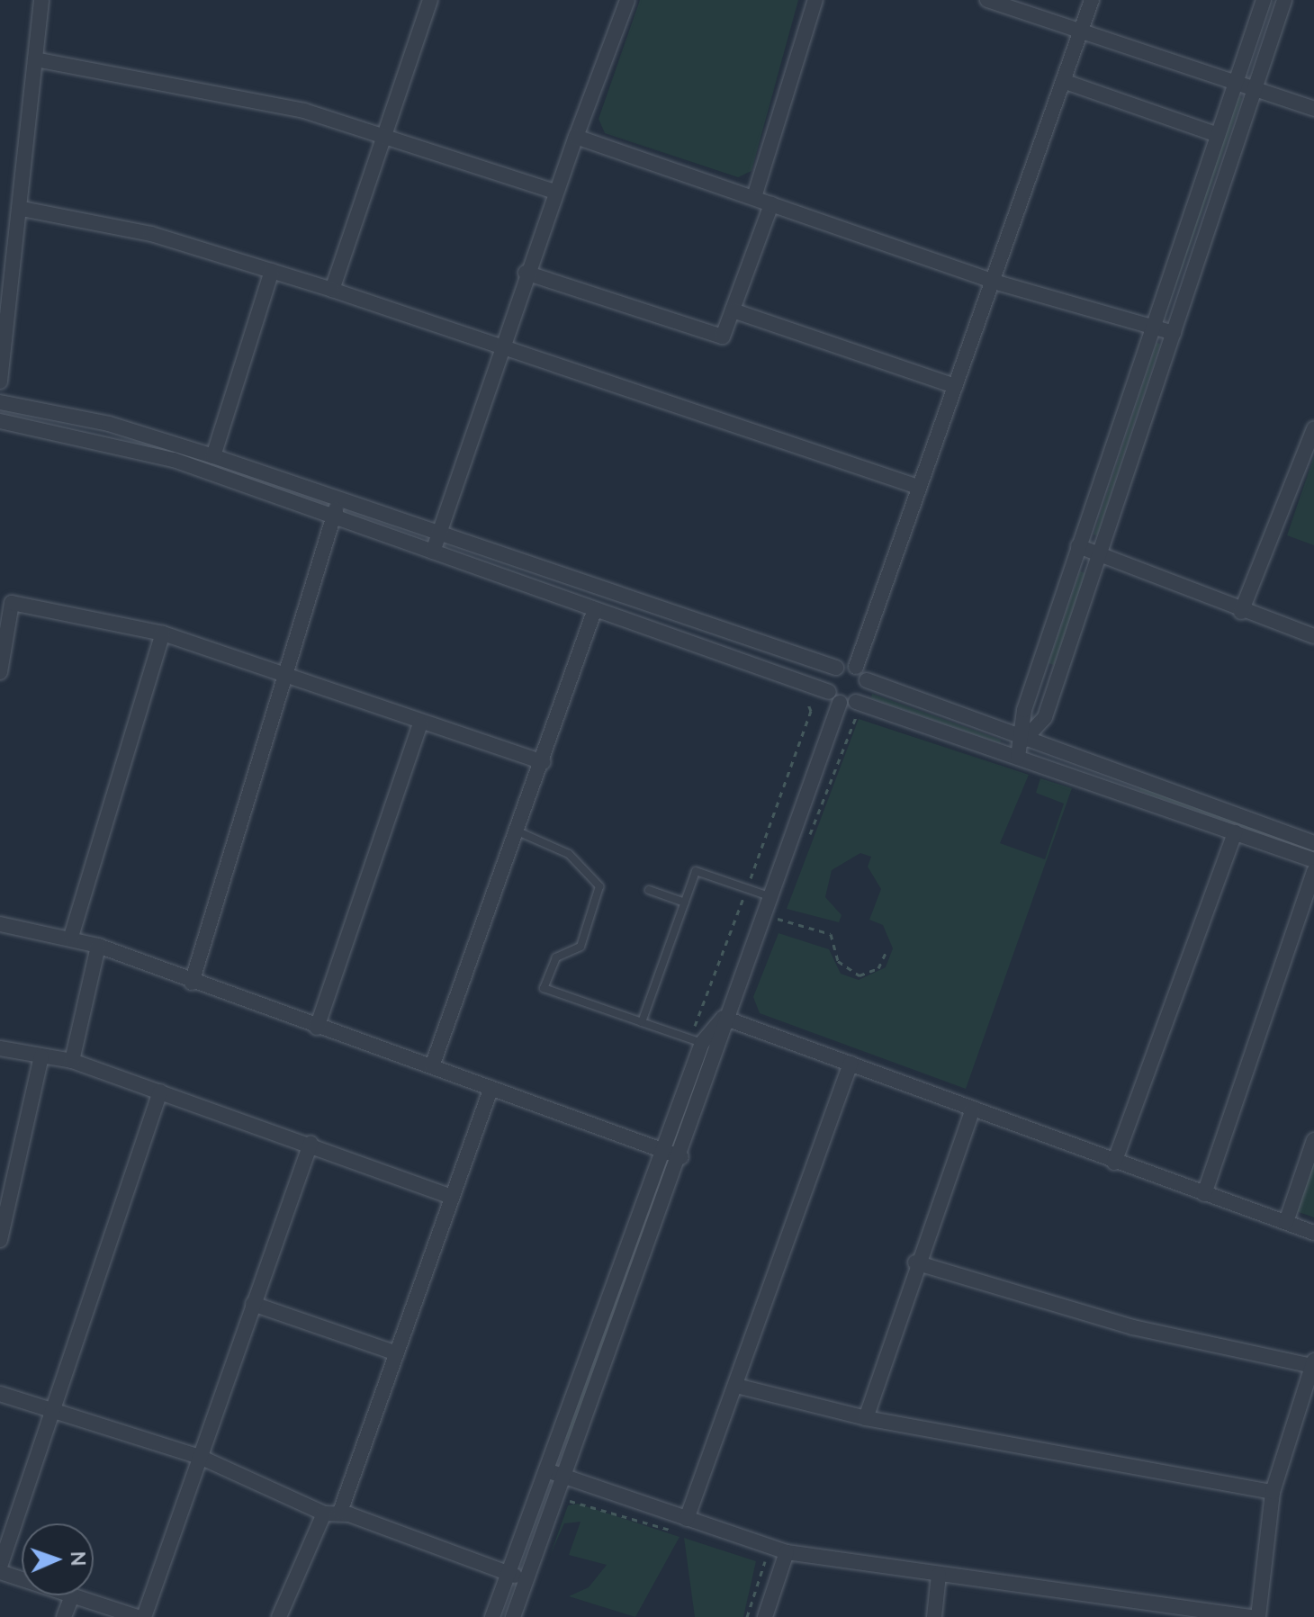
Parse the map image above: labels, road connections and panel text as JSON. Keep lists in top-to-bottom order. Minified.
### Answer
{"north":"right"}
